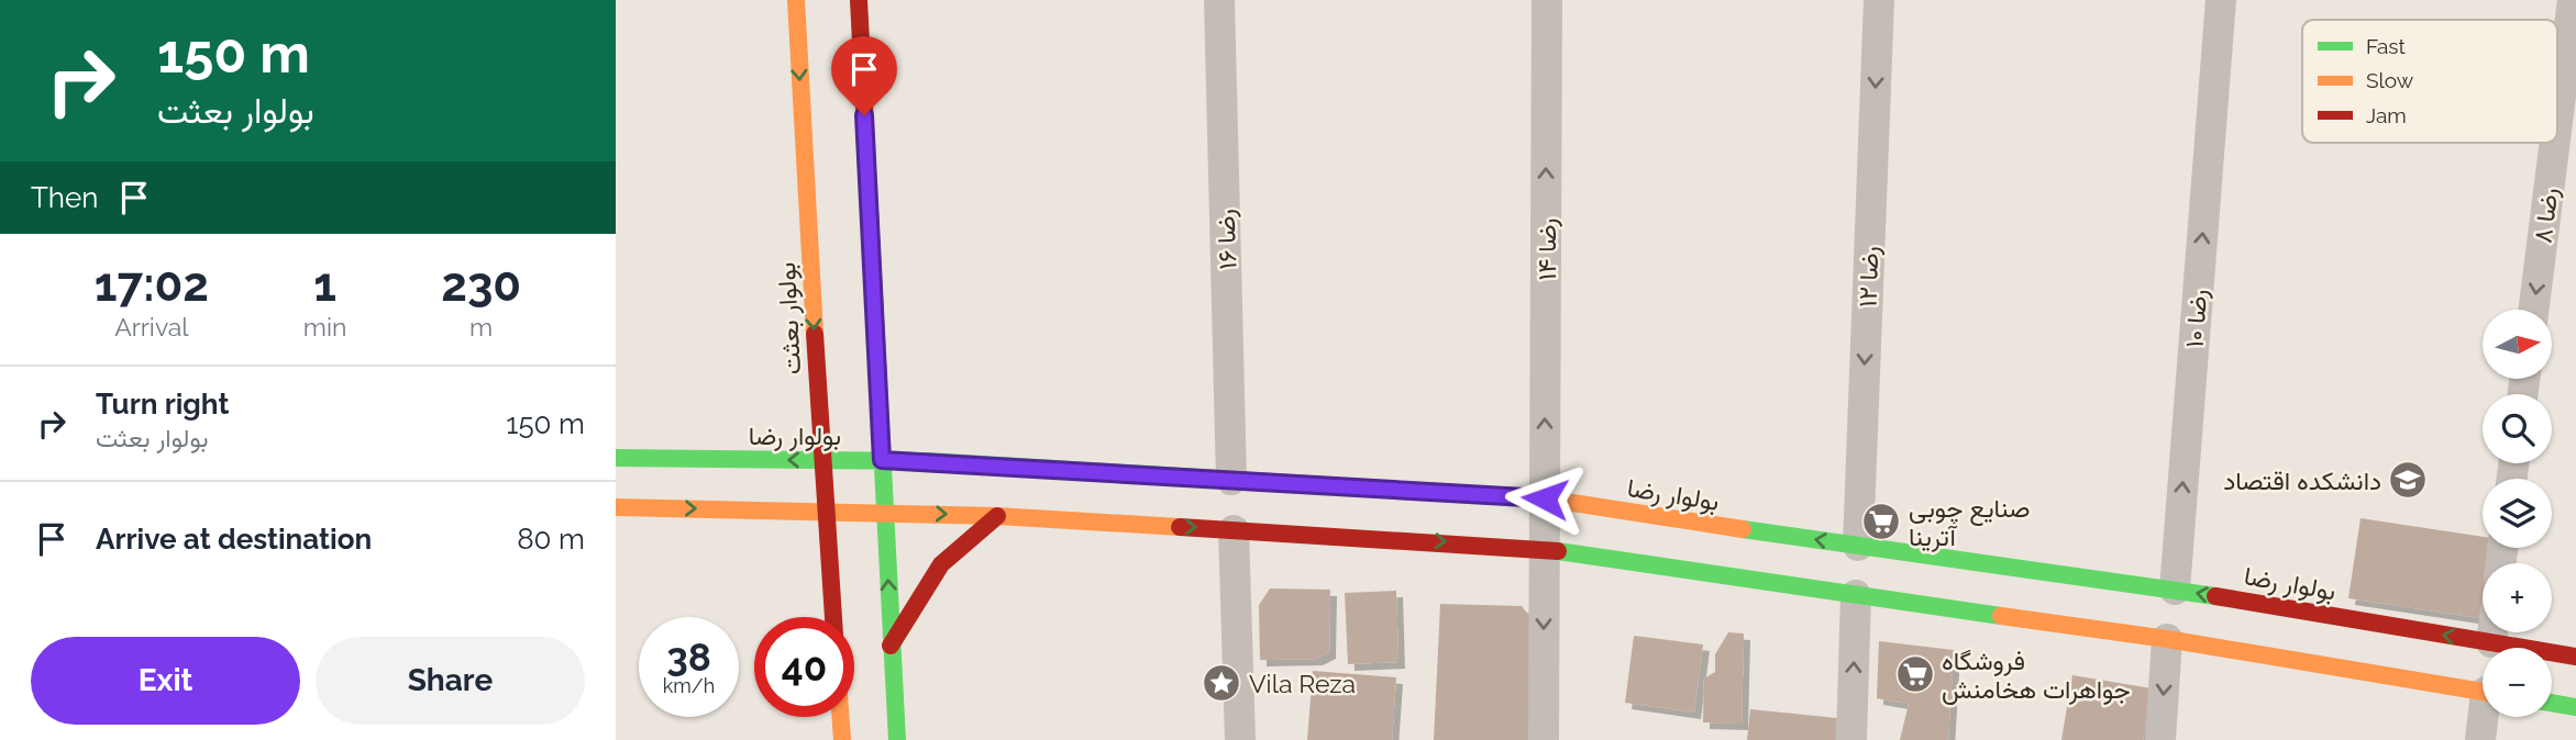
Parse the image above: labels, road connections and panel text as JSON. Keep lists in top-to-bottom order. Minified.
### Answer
{"streets":{"street":["رضا ۸","رضا ۱۶","رضا ۱۴","رضا ۱۲","بولوار بعثت","رضا ۱۰","بولوار رضا"]},"crossings":[["رضا ۱۶","بولوار رضا"],["رضا ۱۴","بولوار رضا"],["رضا ۱۲","بولوار رضا"],["بولوار بعثت","بولوار رضا"],["رضا ۱۰","بولوار رضا"]],"one_way":["رضا ۸","رضا ۱۲"],"places":{"school or university":["دانشکده اقتصاد"],"supermarket":["صنایع چوبی آترینا","فروشگاه جواهرات هخامنش"],"place":["Vila Reza"]},"legend":["Fast","Slow","Jam"],"north":"right","page":{"turn":["150 m","بولوار بعثت"],"then":"Then","eta":["17:02","Arrival","1","min","230","m"],"map_buttons":["+","−"],"list":[{"name":"Turn right","note":"بولوار بعثت","value":"150 m"},{"name":"Arrive at destination","value":"80 m"}],"speed":"38 km/h","limit":"40","buttons":["Exit","Share"]}}
